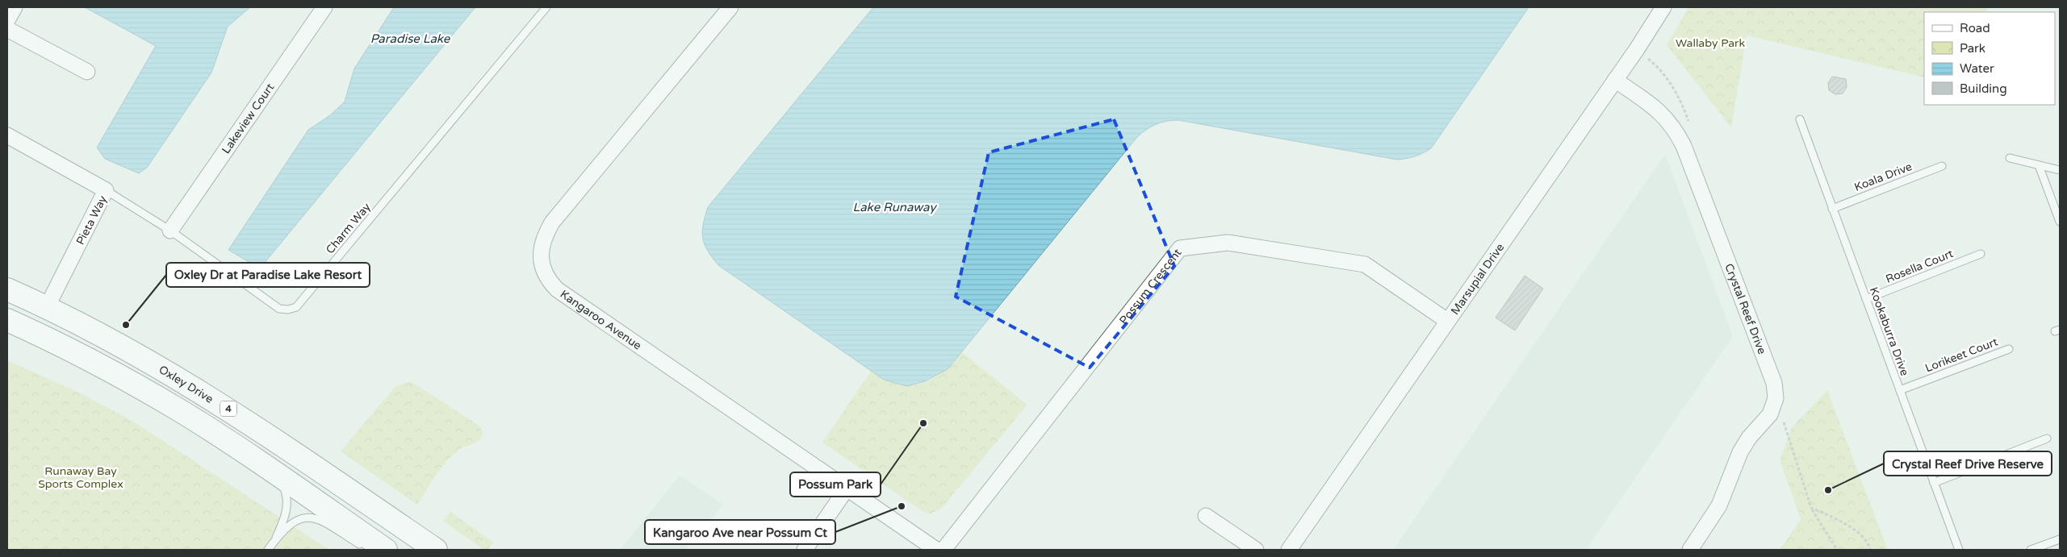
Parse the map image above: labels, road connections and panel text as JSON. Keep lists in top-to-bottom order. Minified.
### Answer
{"streets":{"main road":["Oxley Drive","4"],"street":["Lakeview Court","Pieta Way","Marsupial Drive","Possum Crescent","Crystal Reef Drive","Kangaroo Avenue"],"lane":["Koala Drive","Charm Way","Rosella Court","Kookaburra Drive","Lorikeet Court"]},"crossings":[["Lakeview Court","Charm Way"],["Koala Drive","Kookaburra Drive"],["Pieta Way","Charm Way"],["Pieta Way","Oxley Drive"],["Rosella Court","Kookaburra Drive"],["Marsupial Drive","Possum Crescent"],["Marsupial Drive","Crystal Reef Drive"],["Kookaburra Drive","Lorikeet Court"]],"water":["Paradise Lake","Lake Runaway"],"parks":["Wallaby Park","Runaway Bay Sports Complex"],"places":["Oxley Dr at Paradise Lake Resort","Possum Park","Crystal Reef Drive Reserve","Kangaroo Ave near Possum Ct"],"legend":["Road","Park","Water","Building"]}
